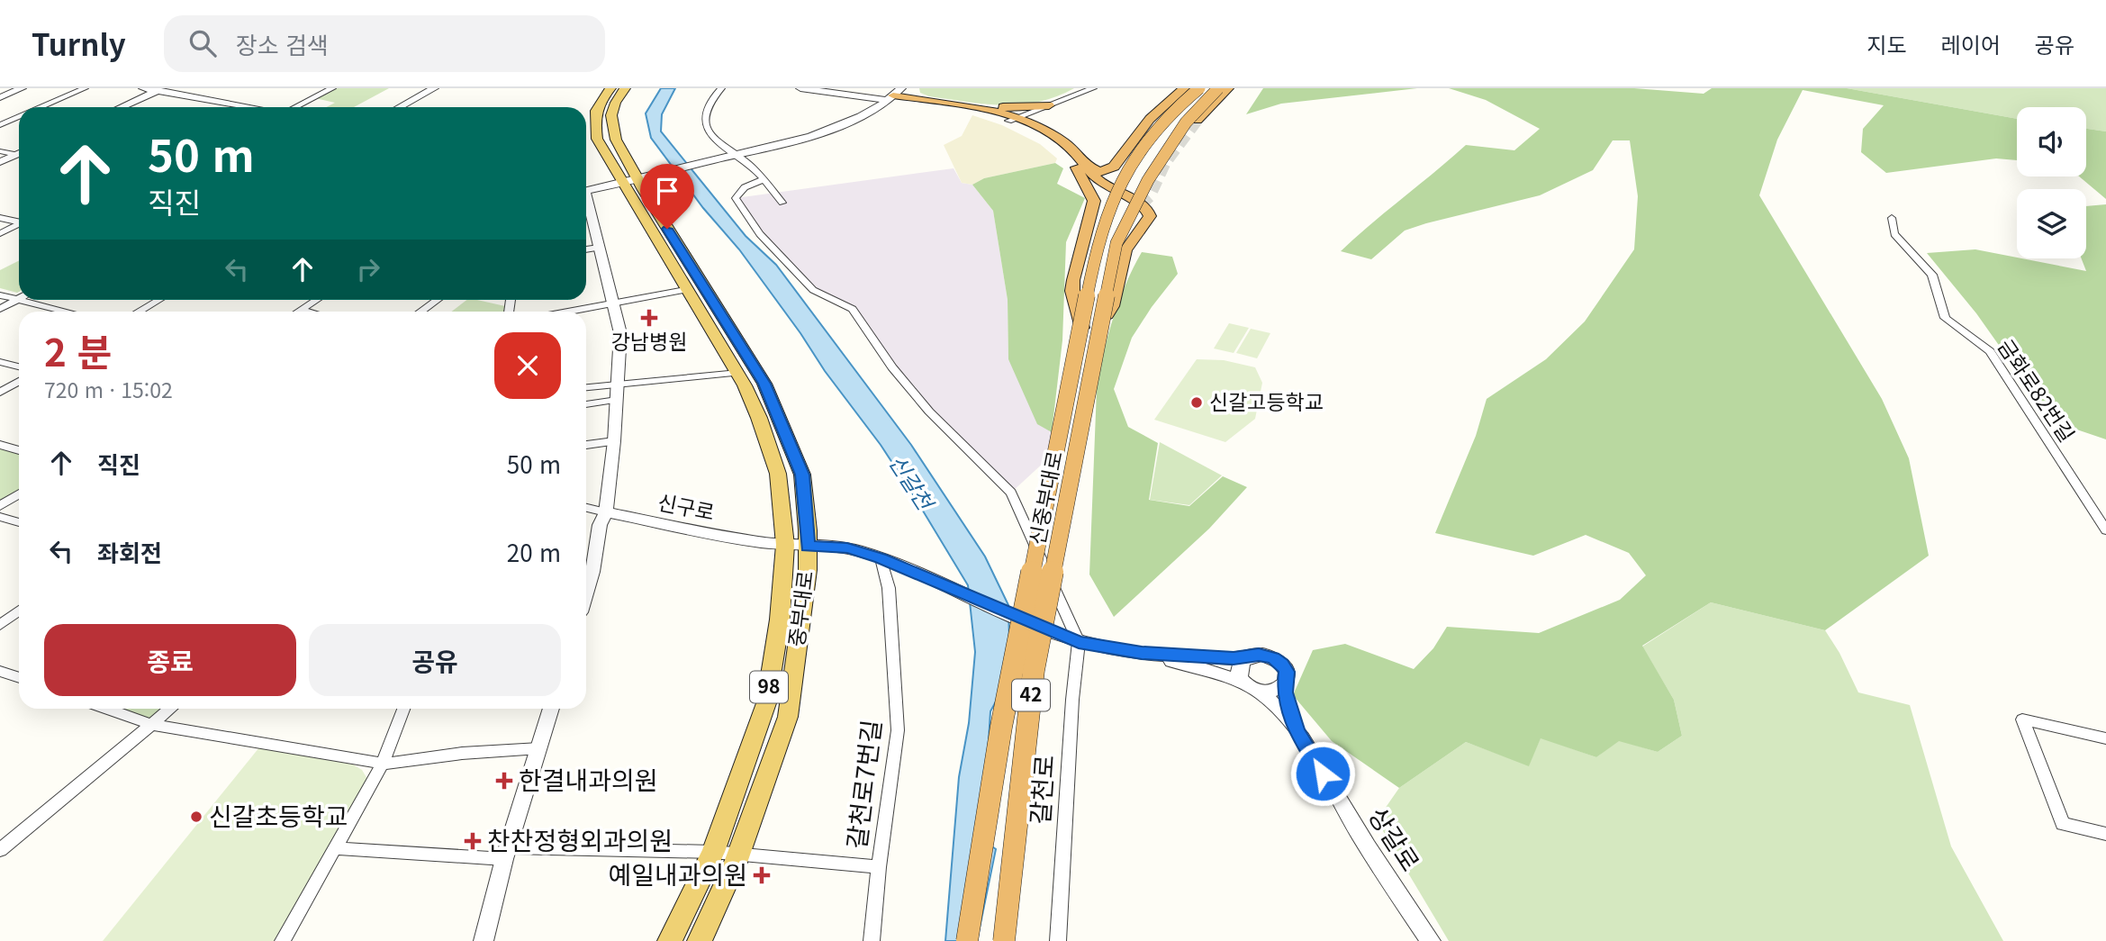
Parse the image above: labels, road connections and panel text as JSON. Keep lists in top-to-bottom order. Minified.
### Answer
{"streets":{"highway":["신중부대로","42"],"main road":["중부대로","98"],"street":["금화로82번길","신구로","갈천로7번길","갈천로","상갈로"]},"crossings":[["신구로","중부대로"],["신구로","갈천로7번길"],["신구로","갈천로"]],"water":["신갈천"],"places":{"health":["강남병원","한결내과의원","찬찬정형외과의원","예일내과의원"],"other":["신갈고등학교","신갈초등학교"]},"page":{"header":"Turnly","search":"장소 검색","nav":["지도","레이어","공유"],"turn":["50 m","직진"],"heading":["2 분","720 m · 15:02"],"list":[{"name":"직진","value":"50 m"},{"name":"좌회전","value":"20 m"}],"buttons":["종료","공유"]}}
